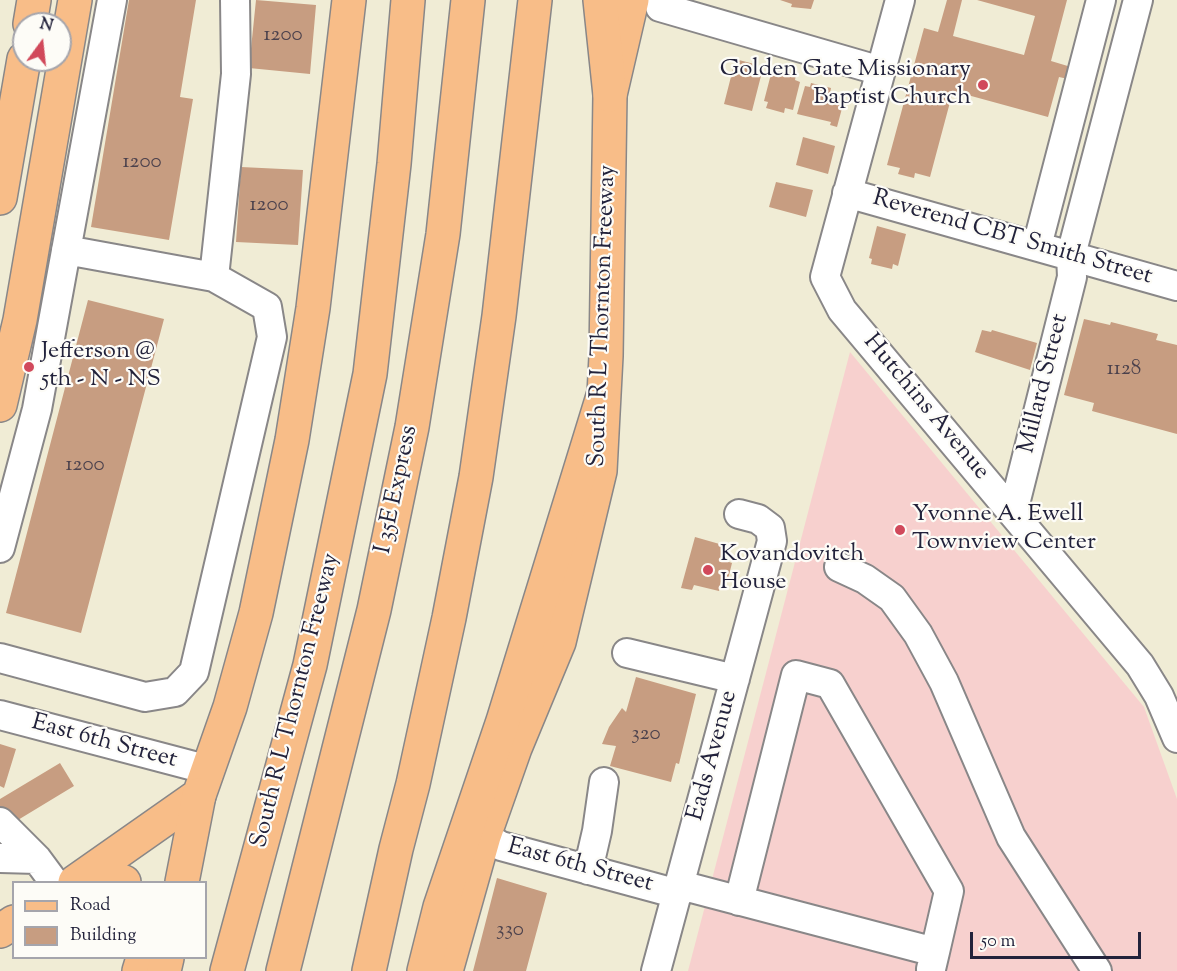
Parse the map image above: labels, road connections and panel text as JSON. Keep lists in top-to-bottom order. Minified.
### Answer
{"streets":{"main road":["South R L Thornton Freeway","I 35E Express"],"street":["Reverend CBT Smith Street","Millard Street","Hutchins Avenue","East 6th Street","Eads Avenue"]},"crossings":[["Reverend CBT Smith Street","Millard Street"],["Reverend CBT Smith Street","Hutchins Avenue"],["South R L Thornton Freeway","East 6th Street"],["Millard Street","Hutchins Avenue"],["East 6th Street","Eads Avenue"]],"places":["Golden Gate Missionary Baptist Church","Jefferson @ 5th - N - NS","Yvonne A. Ewell Townview Center","Kovandovitch House"],"house_numbers":["1200","1200","1200","1128","1200","320","330"],"legend":["Road","Building"],"scale_bar":"50 m","north":"top"}
